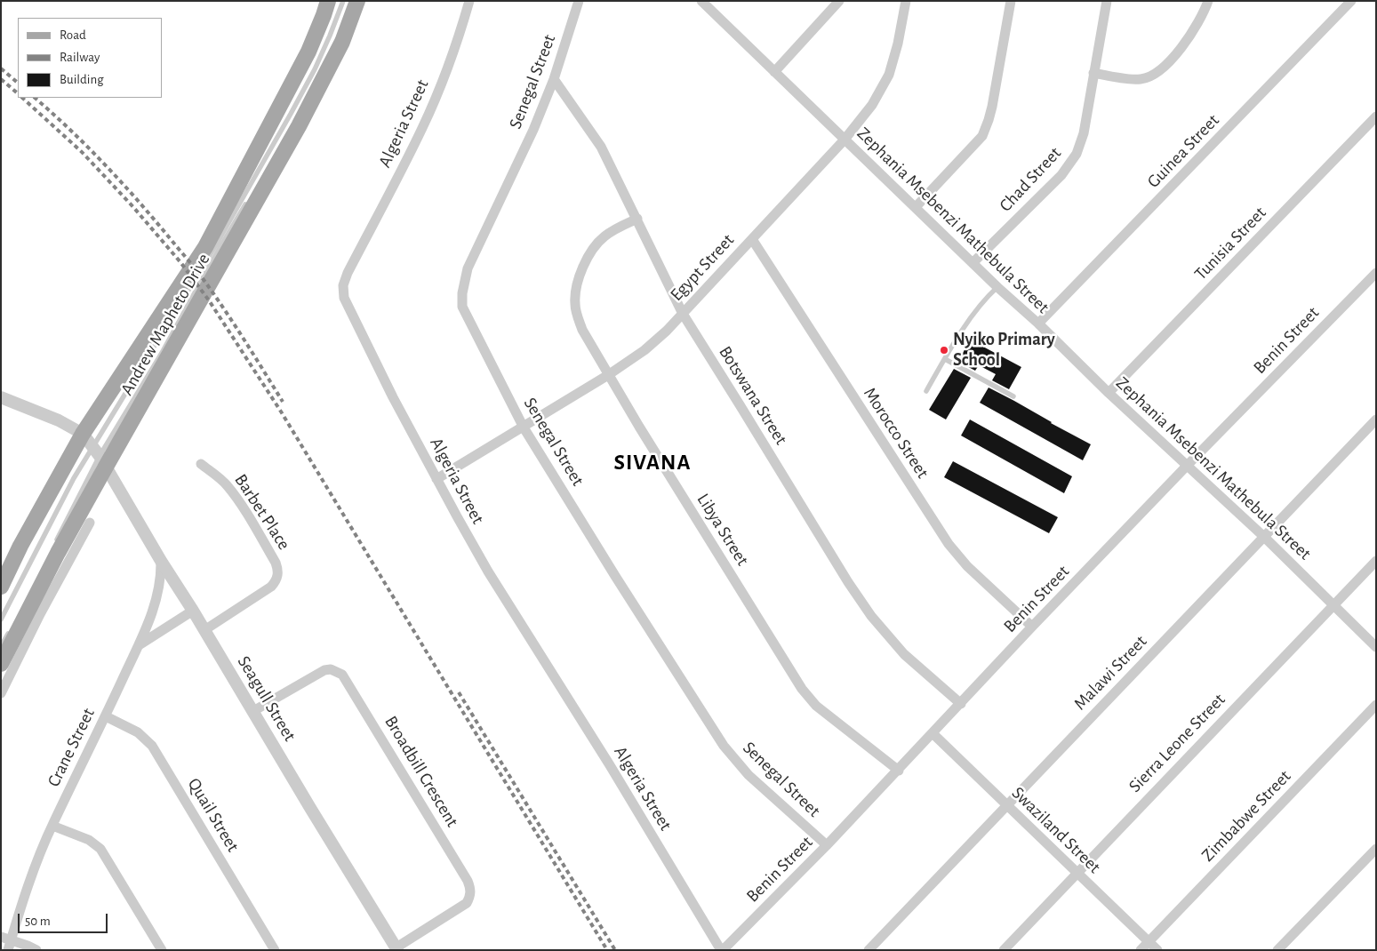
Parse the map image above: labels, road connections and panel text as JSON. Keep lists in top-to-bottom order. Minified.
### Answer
{"streets":{"main road":["Andrew Mapheto Drive"],"street":["Senegal Street","Algeria Street","Guinea Street","Chad Street","Zephania Msebenzi Mathebula Street","Tunisia Street","Egypt Street","Benin Street","Botswana Street","Morocco Street","Barbet Place","Libya Street","Malawi Street","Seagull Street","Sierra Leone Street","Crane Street","Broadbill Crescent","Quail Street","Zimbabwe Street","Swaziland Street"]},"crossings":[["Senegal Street","Egypt Street"],["Senegal Street","Benin Street"],["Senegal Street","Botswana Street"],["Algeria Street","Egypt Street"],["Algeria Street","Benin Street"],["Guinea Street","Zephania Msebenzi Mathebula Street"],["Chad Street","Zephania Msebenzi Mathebula Street"],["Zephania Msebenzi Mathebula Street","Tunisia Street"],["Zephania Msebenzi Mathebula Street","Egypt Street"],["Zephania Msebenzi Mathebula Street","Benin Street"],["Zephania Msebenzi Mathebula Street","Malawi Street"],["Zephania Msebenzi Mathebula Street","Sierra Leone Street"],["Egypt Street","Botswana Street"],["Egypt Street","Morocco Street"],["Egypt Street","Libya Street"],["Andrew Mapheto Drive","Seagull Street"],["Benin Street","Botswana Street"],["Benin Street","Morocco Street"],["Benin Street","Libya Street"],["Benin Street","Swaziland Street"],["Botswana Street","Libya Street"],["Barbet Place","Seagull Street"],["Malawi Street","Swaziland Street"],["Seagull Street","Crane Street"],["Seagull Street","Broadbill Crescent"],["Sierra Leone Street","Swaziland Street"],["Crane Street","Quail Street"],["Zimbabwe Street","Swaziland Street"]],"districts":["SIVANA"],"places":["Nyiko Primary School"],"legend":["Road","Railway","Building"],"scale_bar":"50 m"}
